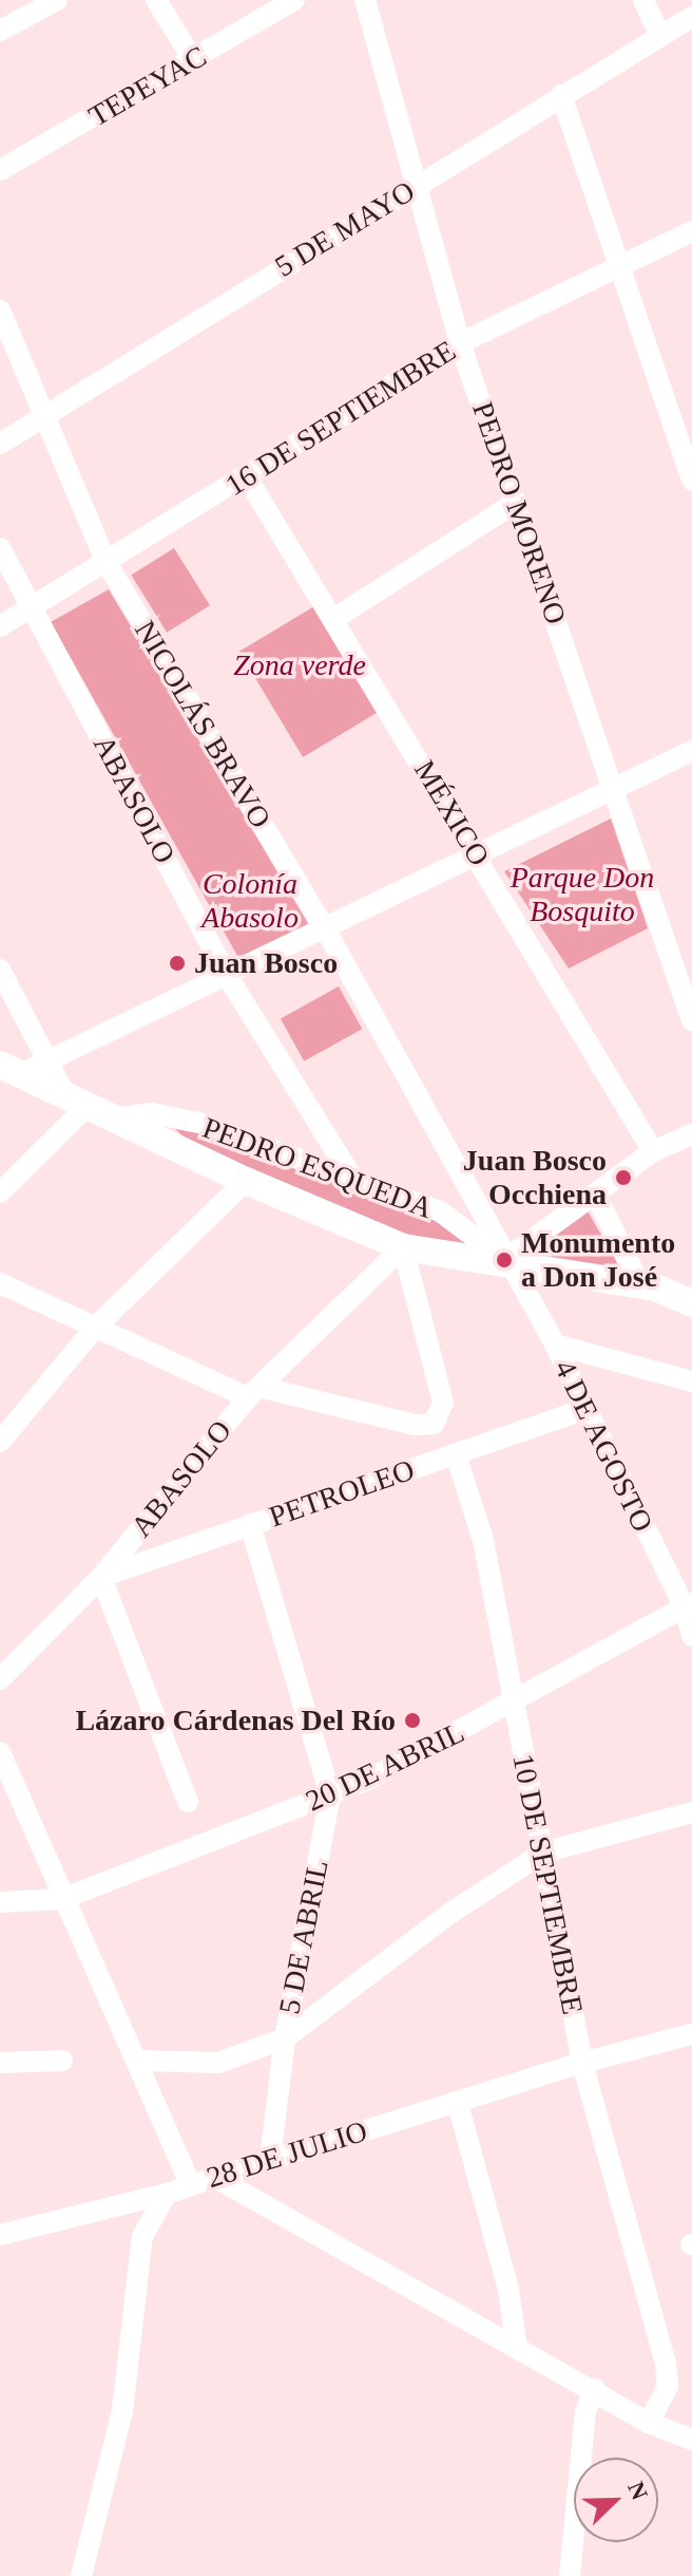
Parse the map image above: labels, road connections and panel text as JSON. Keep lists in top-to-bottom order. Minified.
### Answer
{"streets":{"street":["TEPEYAC","5 DE MAYO","16 DE SEPTIEMBRE","PEDRO MORENO","NICOLÁS BRAVO","ABASOLO","MÉXICO","PEDRO ESQUEDA","4 DE AGOSTO","PETROLEO","20 DE ABRIL","10 DE SEPTIEMBRE","5 DE ABRIL","28 DE JULIO"]},"crossings":[["5 DE MAYO","PEDRO MORENO"],["5 DE MAYO","NICOLÁS BRAVO"],["16 DE SEPTIEMBRE","PEDRO MORENO"],["16 DE SEPTIEMBRE","NICOLÁS BRAVO"],["16 DE SEPTIEMBRE","ABASOLO"],["16 DE SEPTIEMBRE","MÉXICO"],["NICOLÁS BRAVO","PEDRO ESQUEDA"],["NICOLÁS BRAVO","4 DE AGOSTO"],["ABASOLO","PEDRO ESQUEDA"],["ABASOLO","PETROLEO"],["PEDRO ESQUEDA","4 DE AGOSTO"],["4 DE AGOSTO","PETROLEO"],["4 DE AGOSTO","20 DE ABRIL"],["PETROLEO","10 DE SEPTIEMBRE"],["PETROLEO","5 DE ABRIL"],["20 DE ABRIL","10 DE SEPTIEMBRE"],["20 DE ABRIL","5 DE ABRIL"],["20 DE ABRIL","28 DE JULIO"],["10 DE SEPTIEMBRE","28 DE JULIO"],["5 DE ABRIL","28 DE JULIO"]],"parks":["Zona verde","Parque Don Bosquito","Colonía Abasolo"],"places":["Juan Bosco","Juan Bosco Occhiena","Monumento a Don José","Lázaro Cárdenas Del Río"],"north":"top right"}
